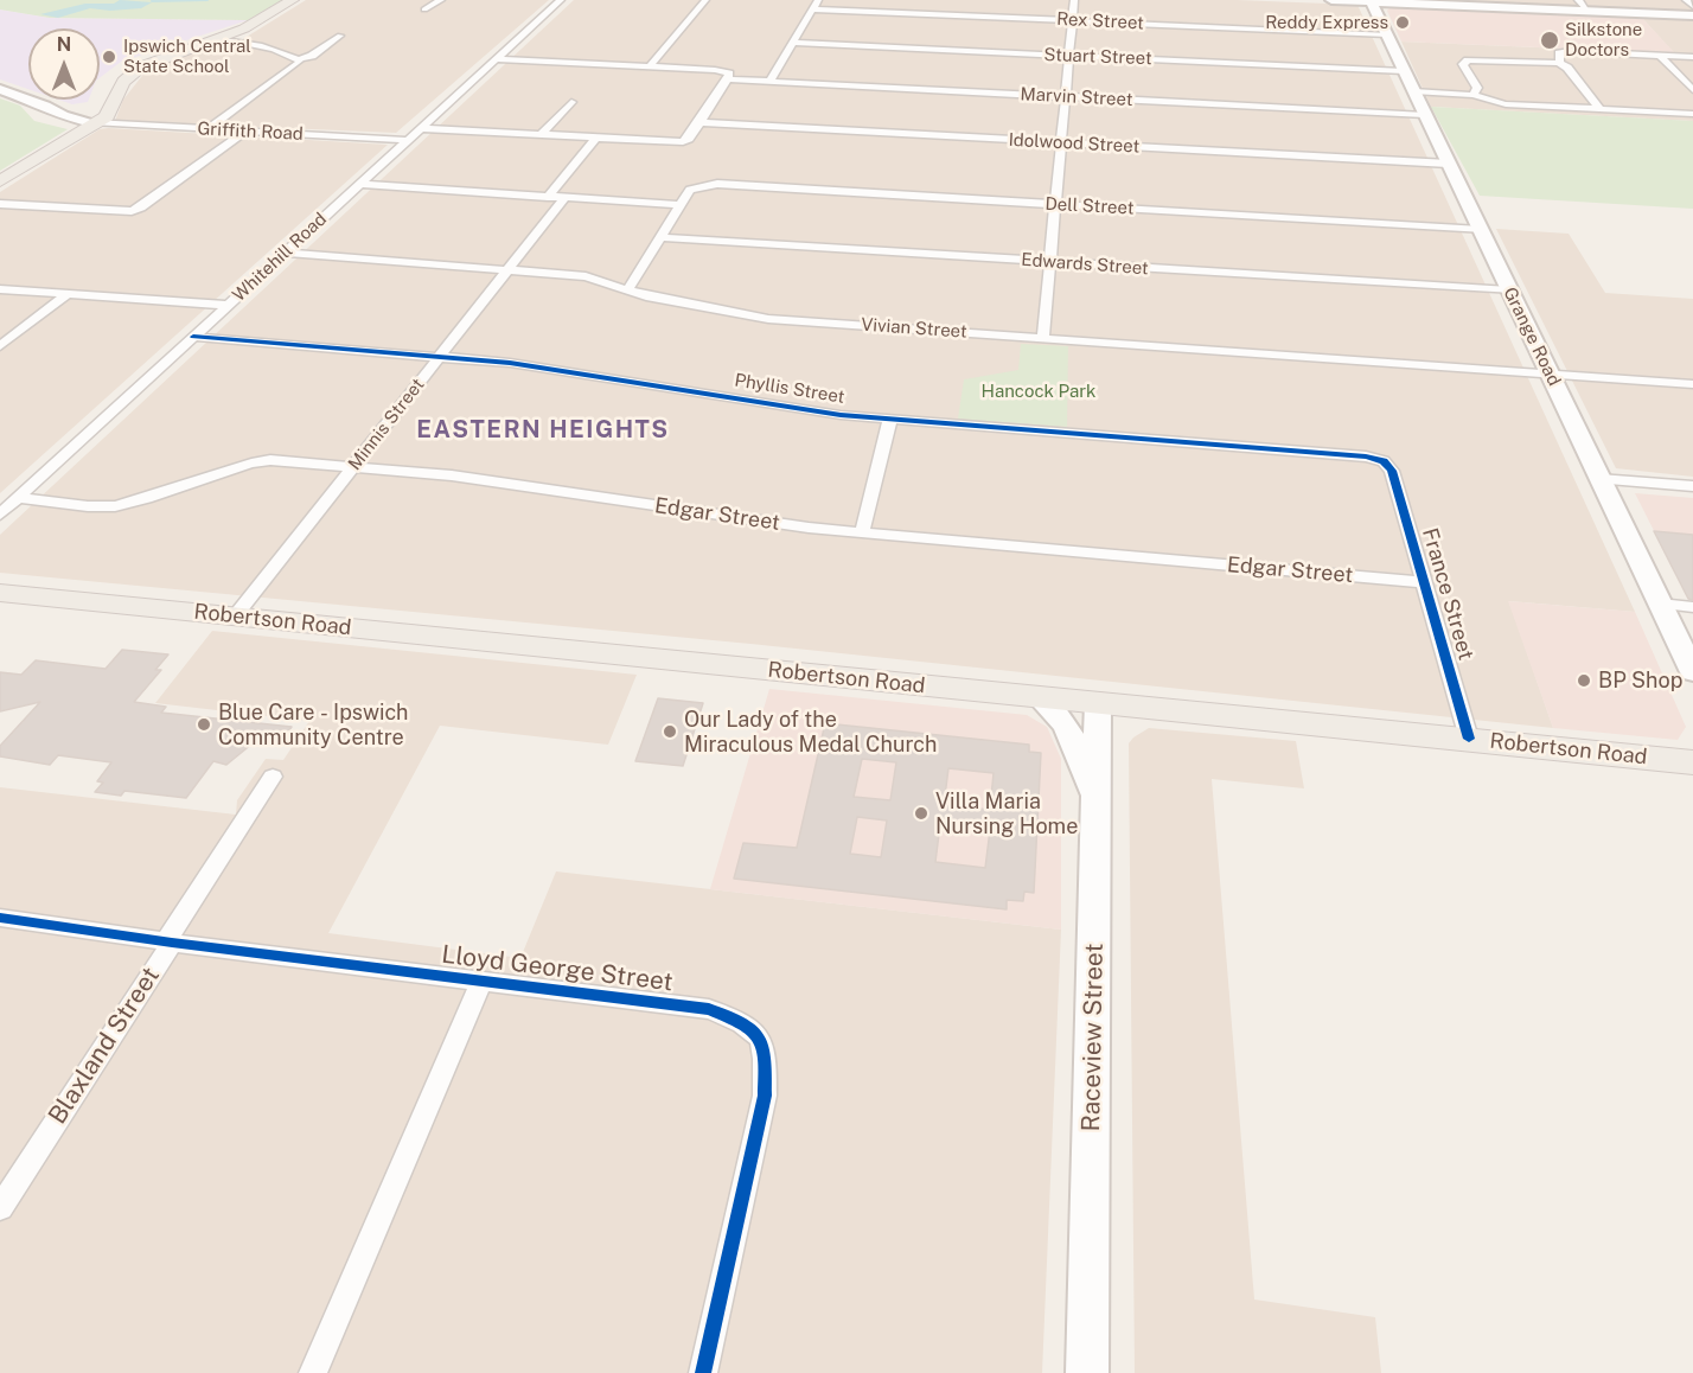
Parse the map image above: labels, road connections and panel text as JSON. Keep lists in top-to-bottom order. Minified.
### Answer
{"streets":{"main road":["Griffith Road","Grange Road","Robertson Road","Raceview Street"],"street":["Rex Street","Stuart Street","Marvin Street","Idolwood Street","Dell Street","Whitehill Road","Edwards Street","Vivian Street","Phyllis Street","Minnis Street","Edgar Street","France Street","Lloyd George Street","Blaxland Street"]},"crossings":[["Rex Street","Grange Road"],["Stuart Street","Grange Road"],["Marvin Street","Whitehill Road"],["Marvin Street","Grange Road"],["Griffith Road","Whitehill Road"],["Idolwood Street","Grange Road"],["Dell Street","Grange Road"],["Whitehill Road","Vivian Street"],["Whitehill Road","Phyllis Street"],["Whitehill Road","Edgar Street"],["Edwards Street","Grange Road"],["Vivian Street","Grange Road"],["Vivian Street","Minnis Street"],["Phyllis Street","Minnis Street"],["Phyllis Street","France Street"],["Minnis Street","Edgar Street"],["Minnis Street","Robertson Road"],["Edgar Street","France Street"],["France Street","Robertson Road"],["Robertson Road","Raceview Street"],["Lloyd George Street","Blaxland Street"]],"districts":["EASTERN HEIGHTS"],"parks":["Hancock Park"],"places":["Reddy Express","Silkstone Doctors","Ipswich Central State School","BP Shop","Blue Care - Ipswich Community Centre","Our Lady of the Miraculous Medal Church","Villa Maria Nursing Home"],"north":"top"}
